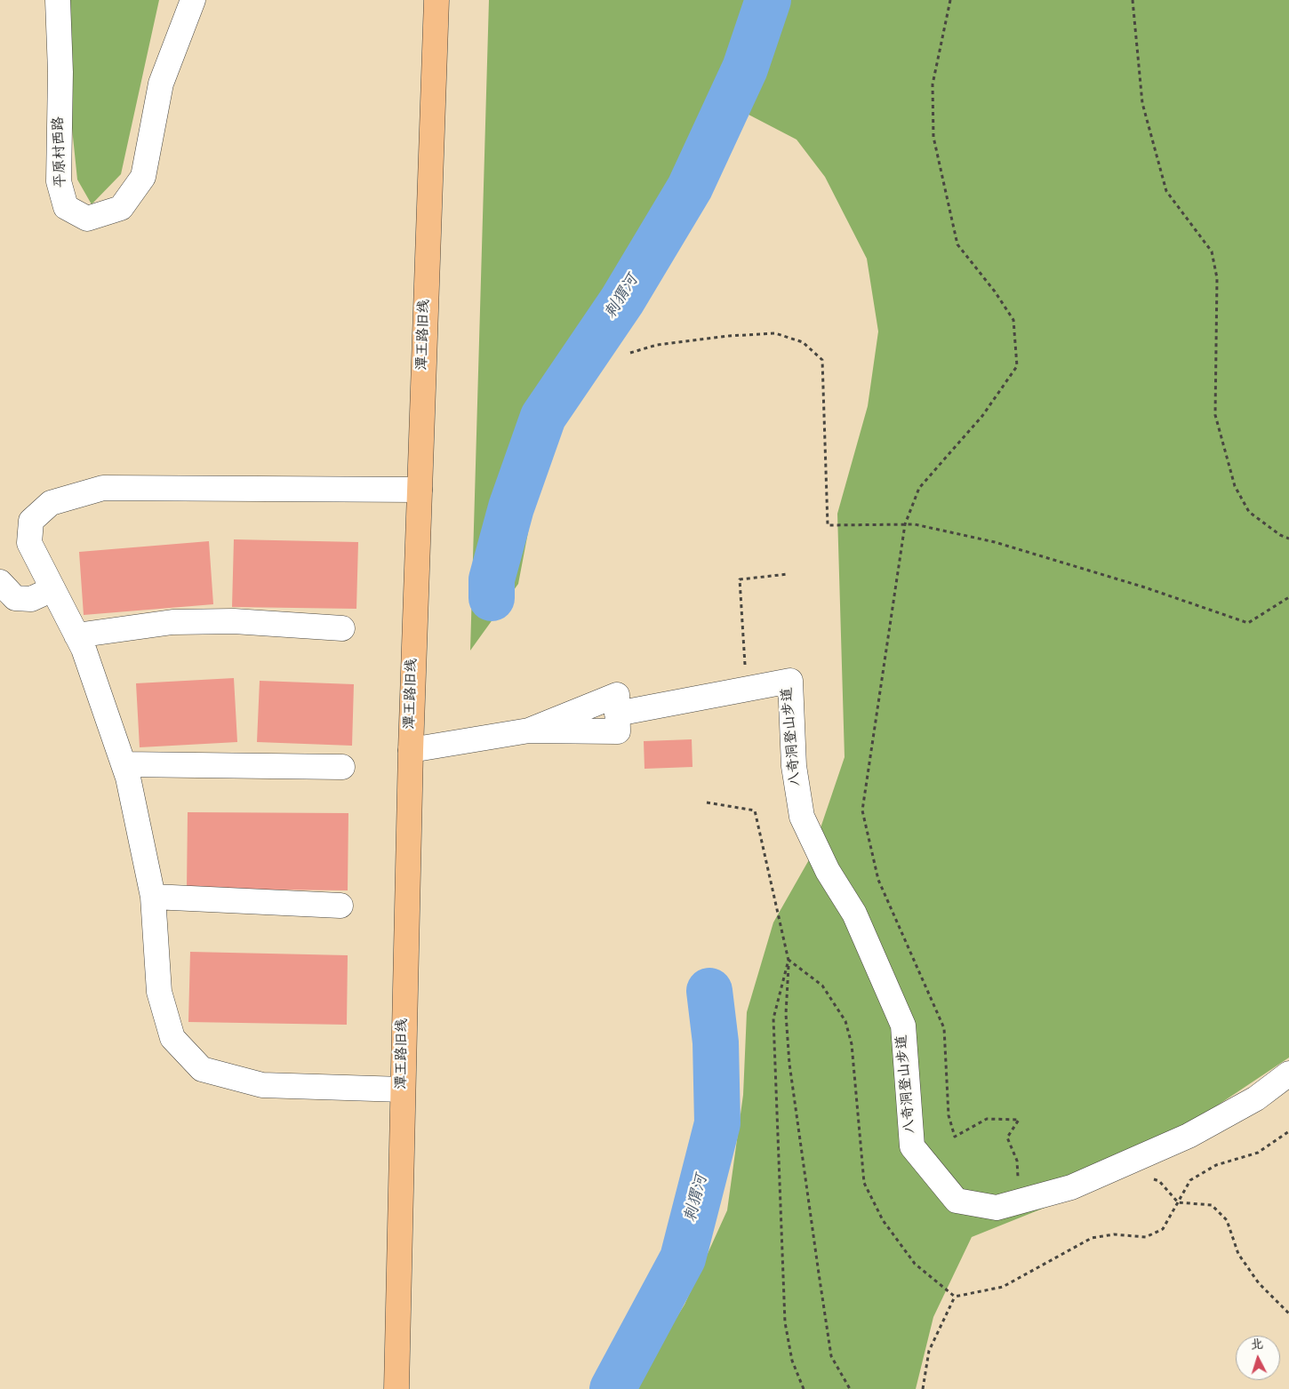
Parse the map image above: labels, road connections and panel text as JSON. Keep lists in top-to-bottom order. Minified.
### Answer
{"streets":{"main road":["潭王路旧线"],"street":["平原村西路","八奇洞登山步道"]},"water":["刺猬河"],"north":"top"}
